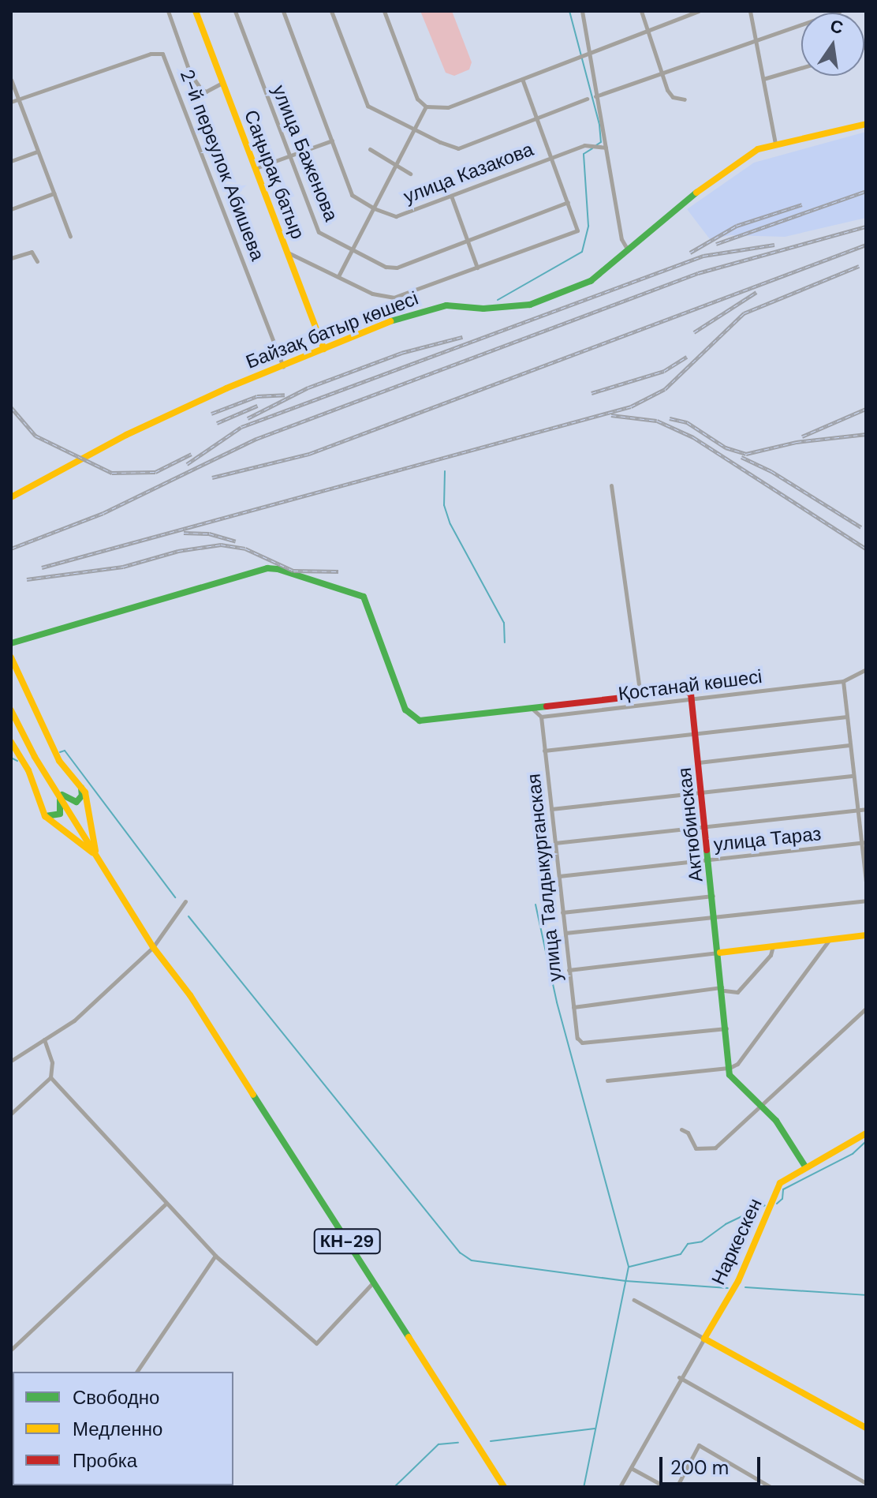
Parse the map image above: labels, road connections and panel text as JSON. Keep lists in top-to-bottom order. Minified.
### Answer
{"streets":{"main road":["Саңырақ батыр","Байзақ батыр көшесі","Актюбинская","КН-29","Наркескен"],"street":["улица Баженова","2-й переулок Абишева","улица Казакова","Қостанай көшесі","улица Тараз","улица Талдыкурганская"]},"crossings":[["2-й переулок Абишева","Байзақ батыр көшесі"],["Саңырақ батыр","Байзақ батыр көшесі"],["Қостанай көшесі","Актюбинская"],["Қостанай көшесі","улица Талдыкурганская"],["Актюбинская","улица Тараз"],["Актюбинская","улица Талдыкурганская"],["улица Тараз","улица Талдыкурганская"]],"legend":["Свободно","Медленно","Пробка"],"scale_bar":"200 m","north":"top"}
